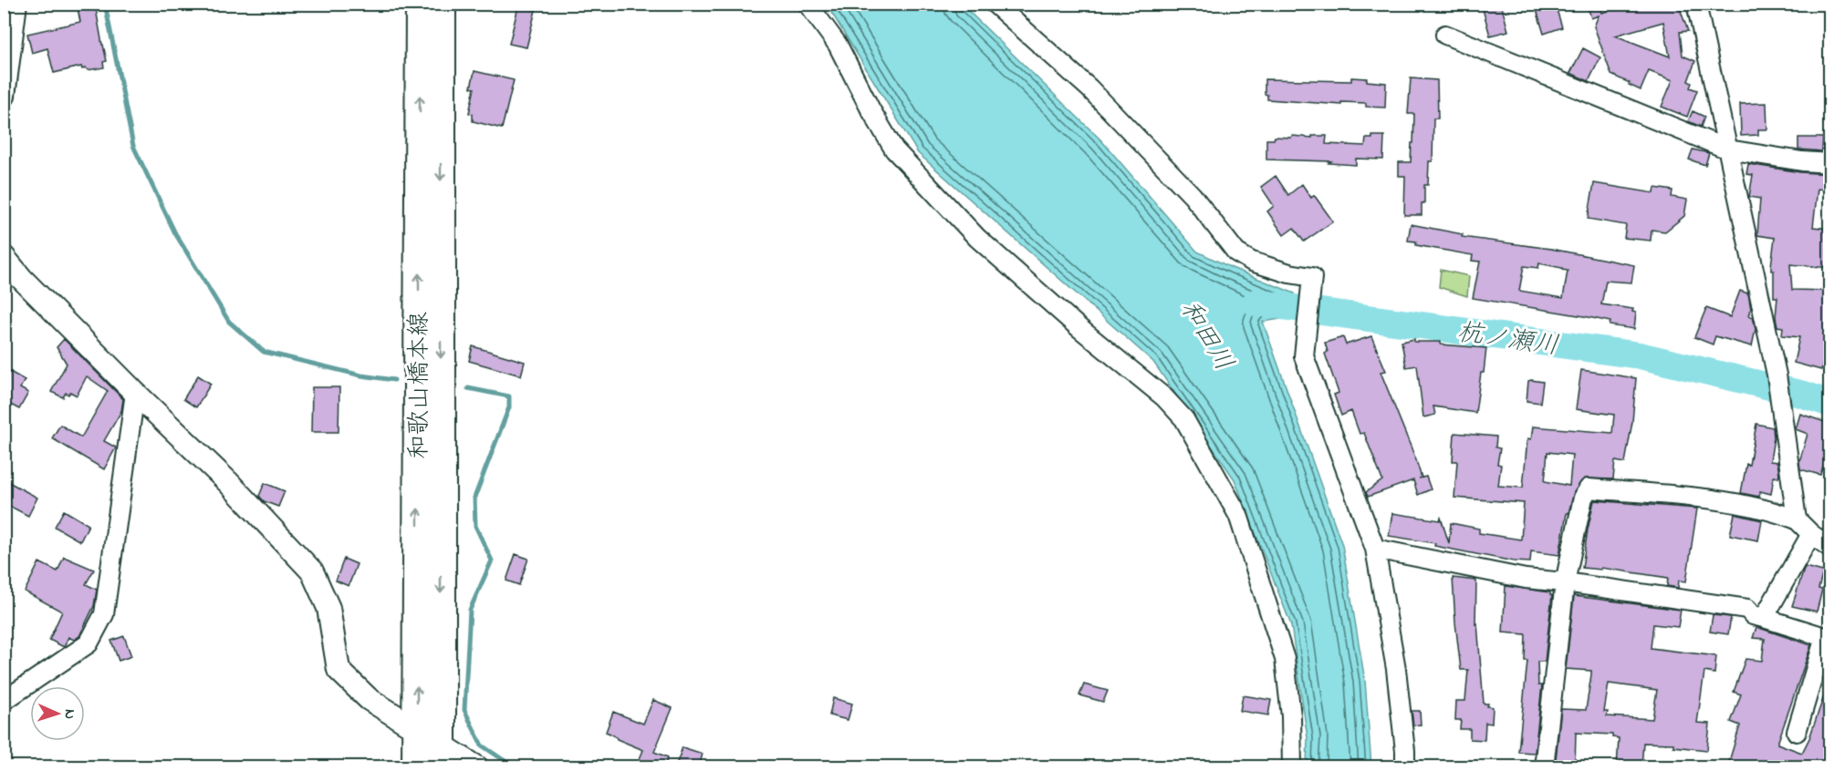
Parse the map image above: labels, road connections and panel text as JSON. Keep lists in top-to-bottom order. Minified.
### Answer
{"streets":{"main road":["和歌山橋本線"]},"water":["和田川","杭ノ瀬川"],"north":"right"}
